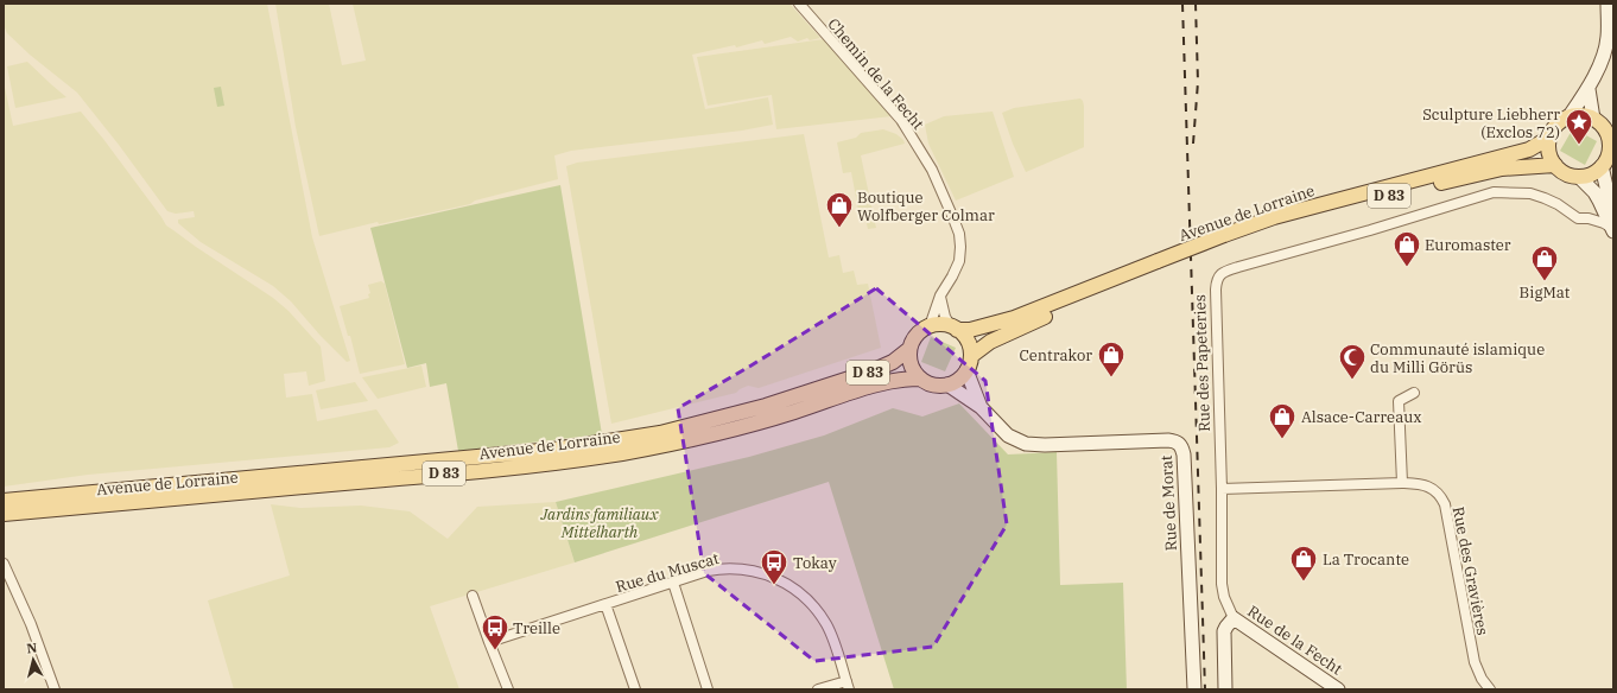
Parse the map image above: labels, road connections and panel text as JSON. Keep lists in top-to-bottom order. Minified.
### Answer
{"streets":{"main road":["D 83","Avenue de Lorraine"],"street":["Chemin de la Fecht","Rue des Papeteries","Rue de Morat","Rue des Gravières","Rue du Muscat","Rue de la Fecht"]},"crossings":[["Chemin de la Fecht","Avenue de Lorraine"],["Chemin de la Fecht","Rue de Morat"],["Avenue de Lorraine","Rue de Morat"],["Rue des Papeteries","Rue des Gravières"],["Rue des Papeteries","Rue de la Fecht"]],"parks":["Jardins familiaux Mittelharth"],"places":{"place":["Sculpture Liebherr (Exclos 72)"],"shop":["Boutique Wolfberger Colmar","Euromaster","BigMat","Centrakor","Alsace-Carreaux","La Trocante"],"mosque":["Communauté islamique du Milli Görüs"],"bus stop":["Tokay","Treille"]},"north":"top"}
